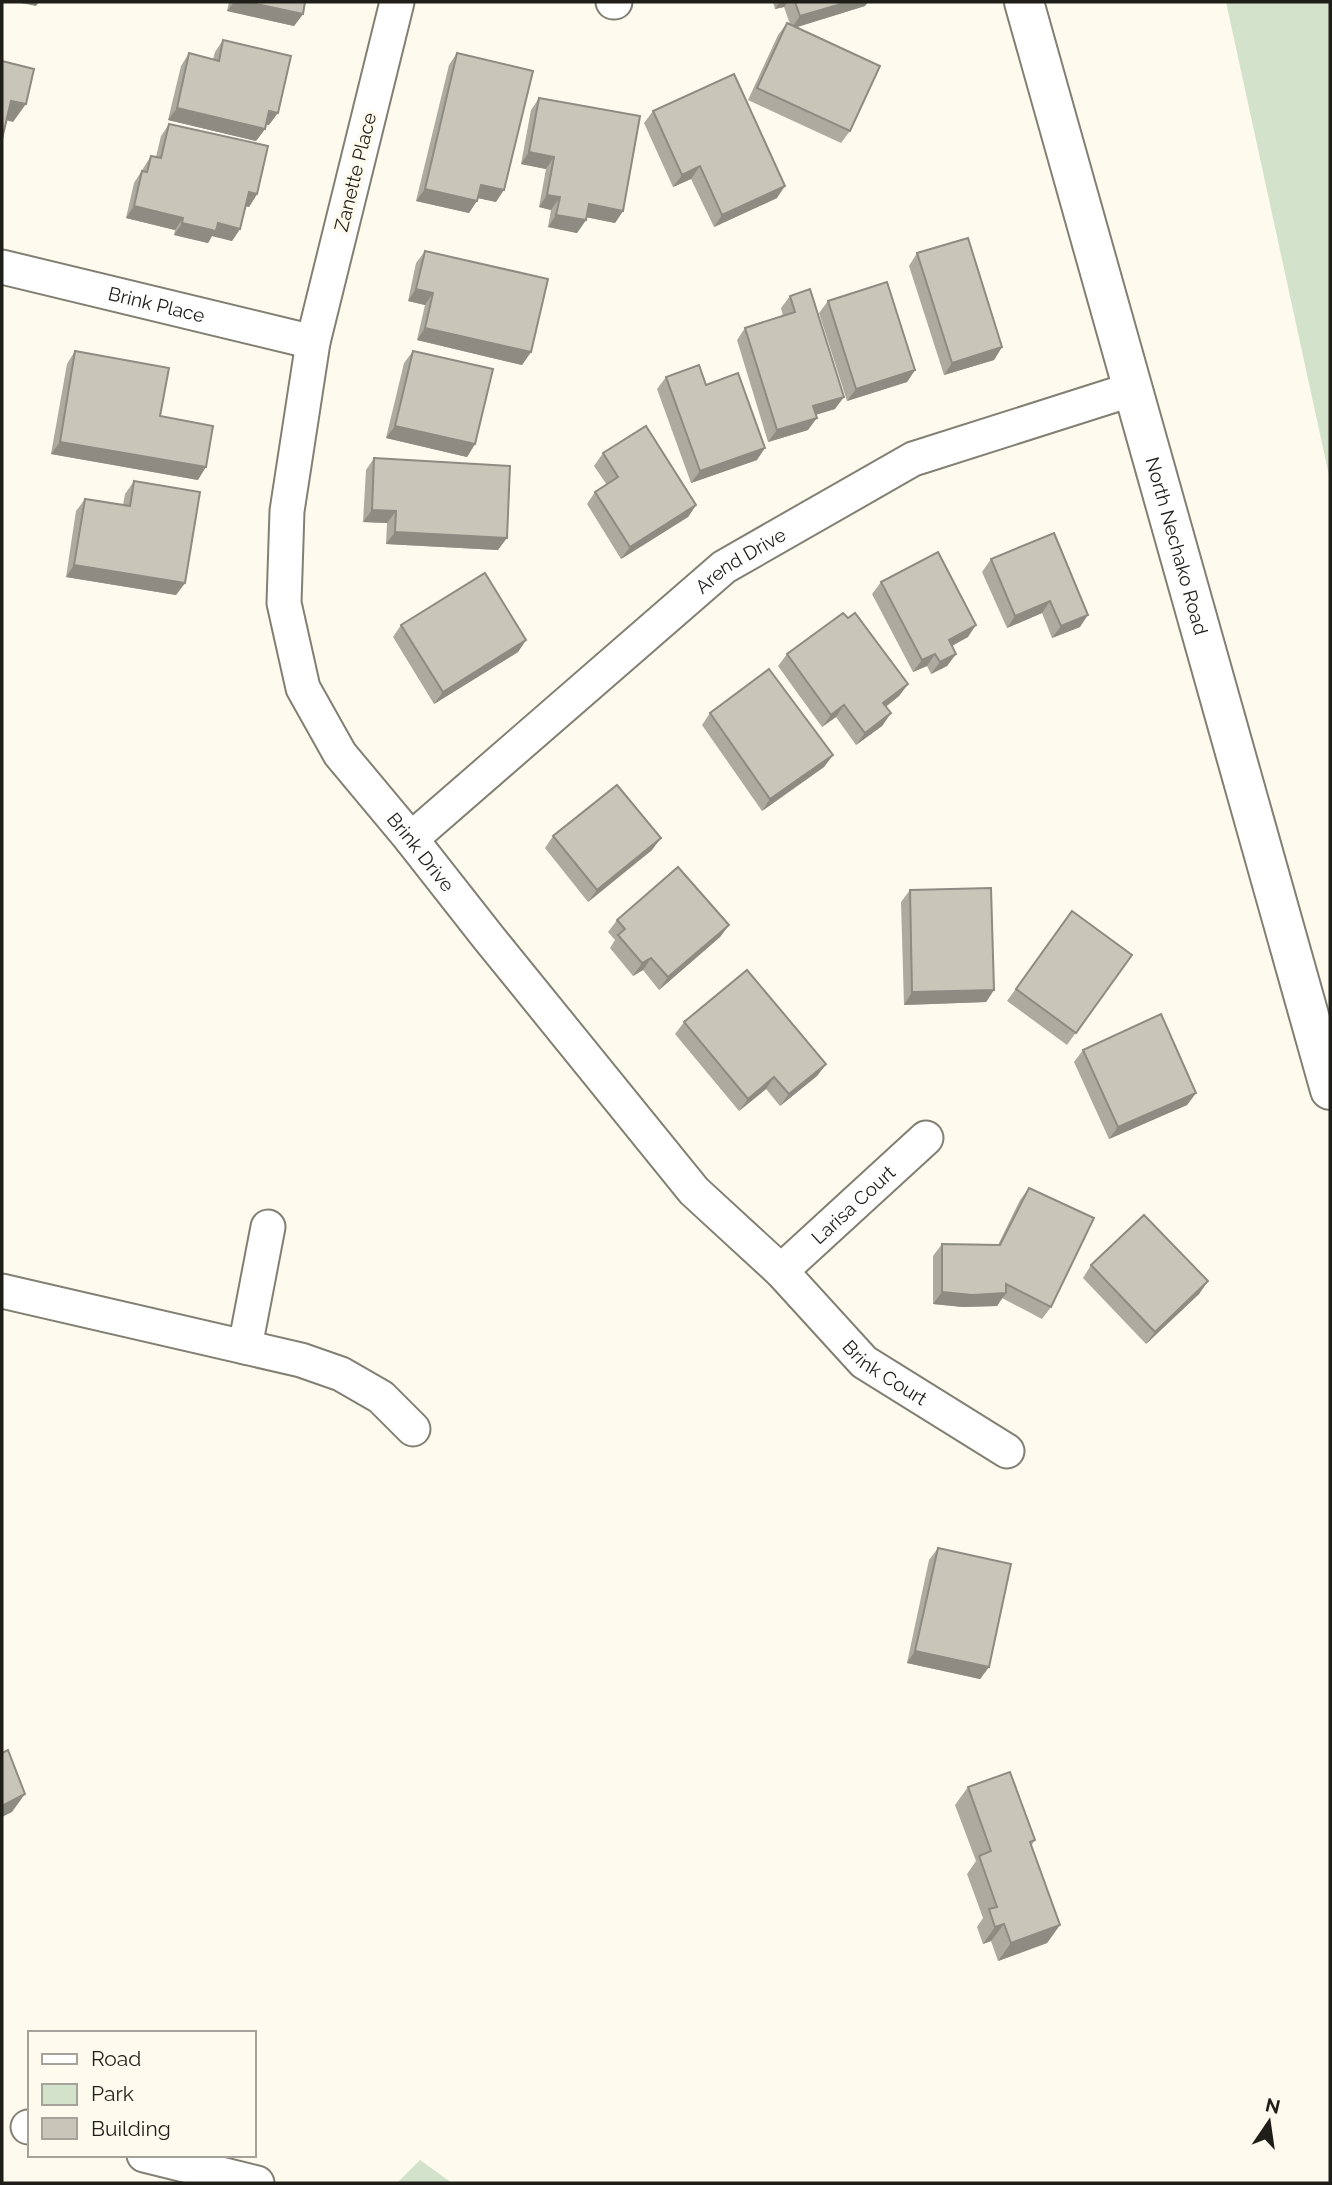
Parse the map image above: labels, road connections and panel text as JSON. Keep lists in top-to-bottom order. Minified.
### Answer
{"streets":{"main road":["North Nechako Road"],"street":["Zanette Place","Brink Place","Arend Drive","Brink Drive","Larisa Court","Brink Court"]},"crossings":[["Zanette Place","Brink Place"],["Zanette Place","Brink Drive"],["Brink Place","Brink Drive"],["North Nechako Road","Arend Drive"],["Arend Drive","Brink Drive"],["Brink Drive","Larisa Court"],["Brink Drive","Brink Court"],["Larisa Court","Brink Court"]],"legend":["Road","Park","Building"],"north":"top"}
